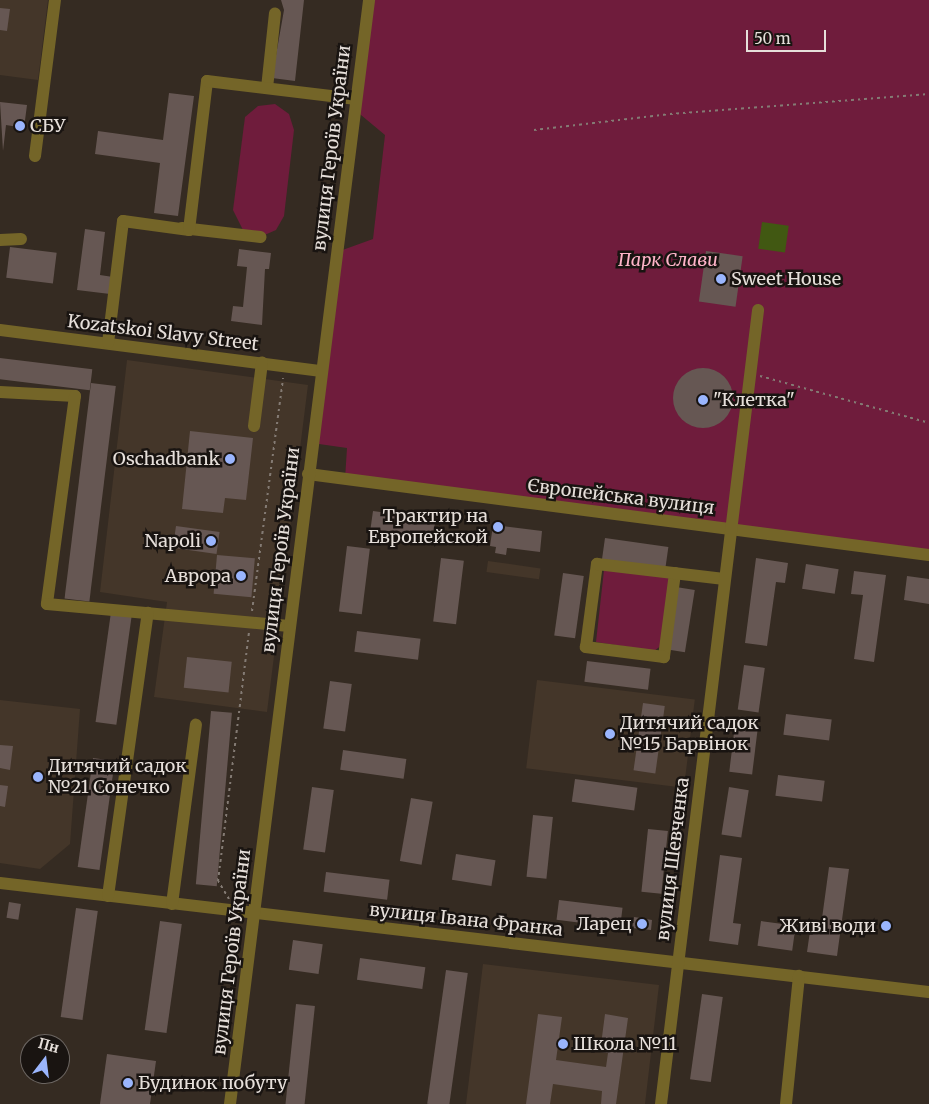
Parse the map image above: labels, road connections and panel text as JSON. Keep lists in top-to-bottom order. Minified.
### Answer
{"streets":{"street":["вулиця Героїв України","Kozatskoi Slavy Street","Європейська вулиця","вулиця Шевченка","вулиця Івана Франка"]},"crossings":[["вулиця Героїв України","Kozatskoi Slavy Street"],["вулиця Героїв України","Європейська вулиця"],["вулиця Героїв України","вулиця Івана Франка"],["Європейська вулиця","вулиця Шевченка"],["вулиця Шевченка","вулиця Івана Франка"]],"parks":["Парк Слави"],"places":["СБУ","Sweet House","\"Клетка\"","Oschadbank","Трактир на Европейской","Napoli","Аврора","Дитячий садок №15 Барвінок","Дитячий садок №21 Сонечко","Ларец","Живі води","Школа №11","Будинок побуту"],"scale_bar":"50 m","north":"top"}
